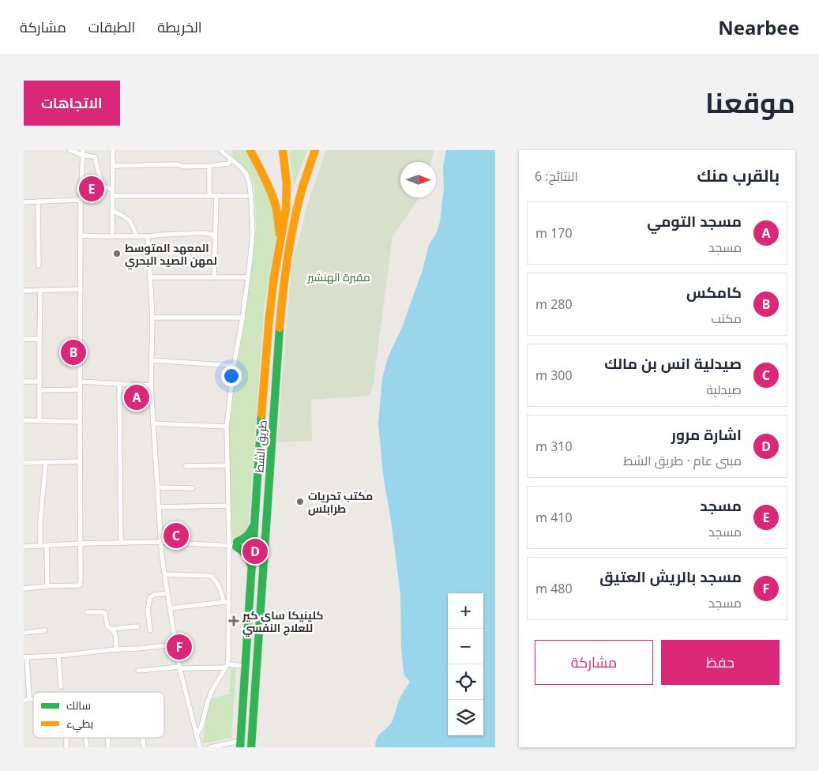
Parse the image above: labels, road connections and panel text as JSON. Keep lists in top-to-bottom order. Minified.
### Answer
{"streets":{"highway":["طريق الشط"]},"parks":["مقبرة الهنشير"],"places":{"other":["المعهد المتوسط لمهن الصيد البحري","مكتب تحريات طرابلس"],"health":["كلينيكا ساي كير للعلاج النفسي"]},"legend":["سالك","بطيء"],"north":"right","page":{"header":"Nearbee","nav":["الخريطة","الطبقات","مشاركة"],"title":"موقعنا","buttons":["الاتجاهات",["حفظ","مشاركة"]],"heading":["بالقرب منك","النتائج: 6"],"pins":["E","B","A","C","D","F"],"list":[{"mark":"A","name":"مسجد التومي","note":"مسجد","value":"170 m"},{"mark":"B","name":"كامكس","note":"مكتب","value":"280 m"},{"mark":"C","name":"صيدلية انس بن مالك","note":"صيدلية","value":"300 m"},{"mark":"D","name":"اشارة مرور","note":"مبنى عام · طريق الشط","value":"310 m"},{"mark":"E","name":"مسجد","note":"مسجد","value":"410 m"},{"mark":"F","name":"مسجد بالريش العتيق","note":"مسجد","value":"480 m"}],"map_buttons":["+","−"]}}
